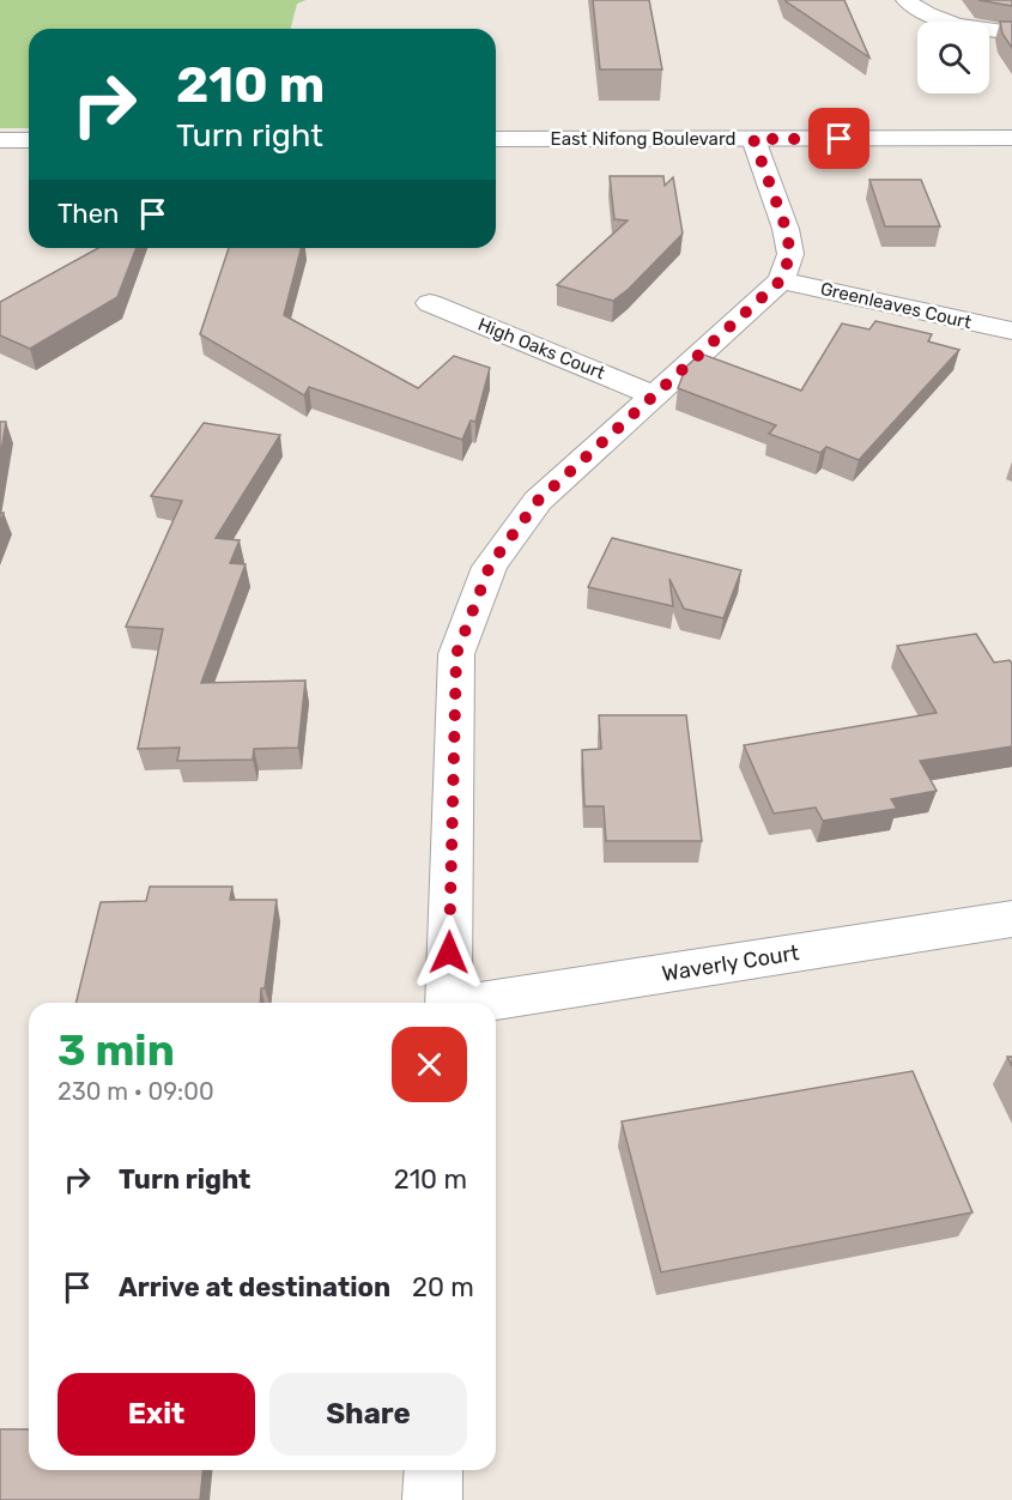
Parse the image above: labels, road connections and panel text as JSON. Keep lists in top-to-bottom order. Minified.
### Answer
{"streets":{"street":["East Nifong Boulevard","Greenleaves Court","High Oaks Court","Waverly Court"]},"page":{"turn":["210 m","Turn right"],"then":"Then","heading":["3 min","230 m · 09:00"],"list":[{"name":"Turn right","value":"210 m"},{"name":"Arrive at destination","value":"20 m"}],"buttons":["Exit","Share"]}}
